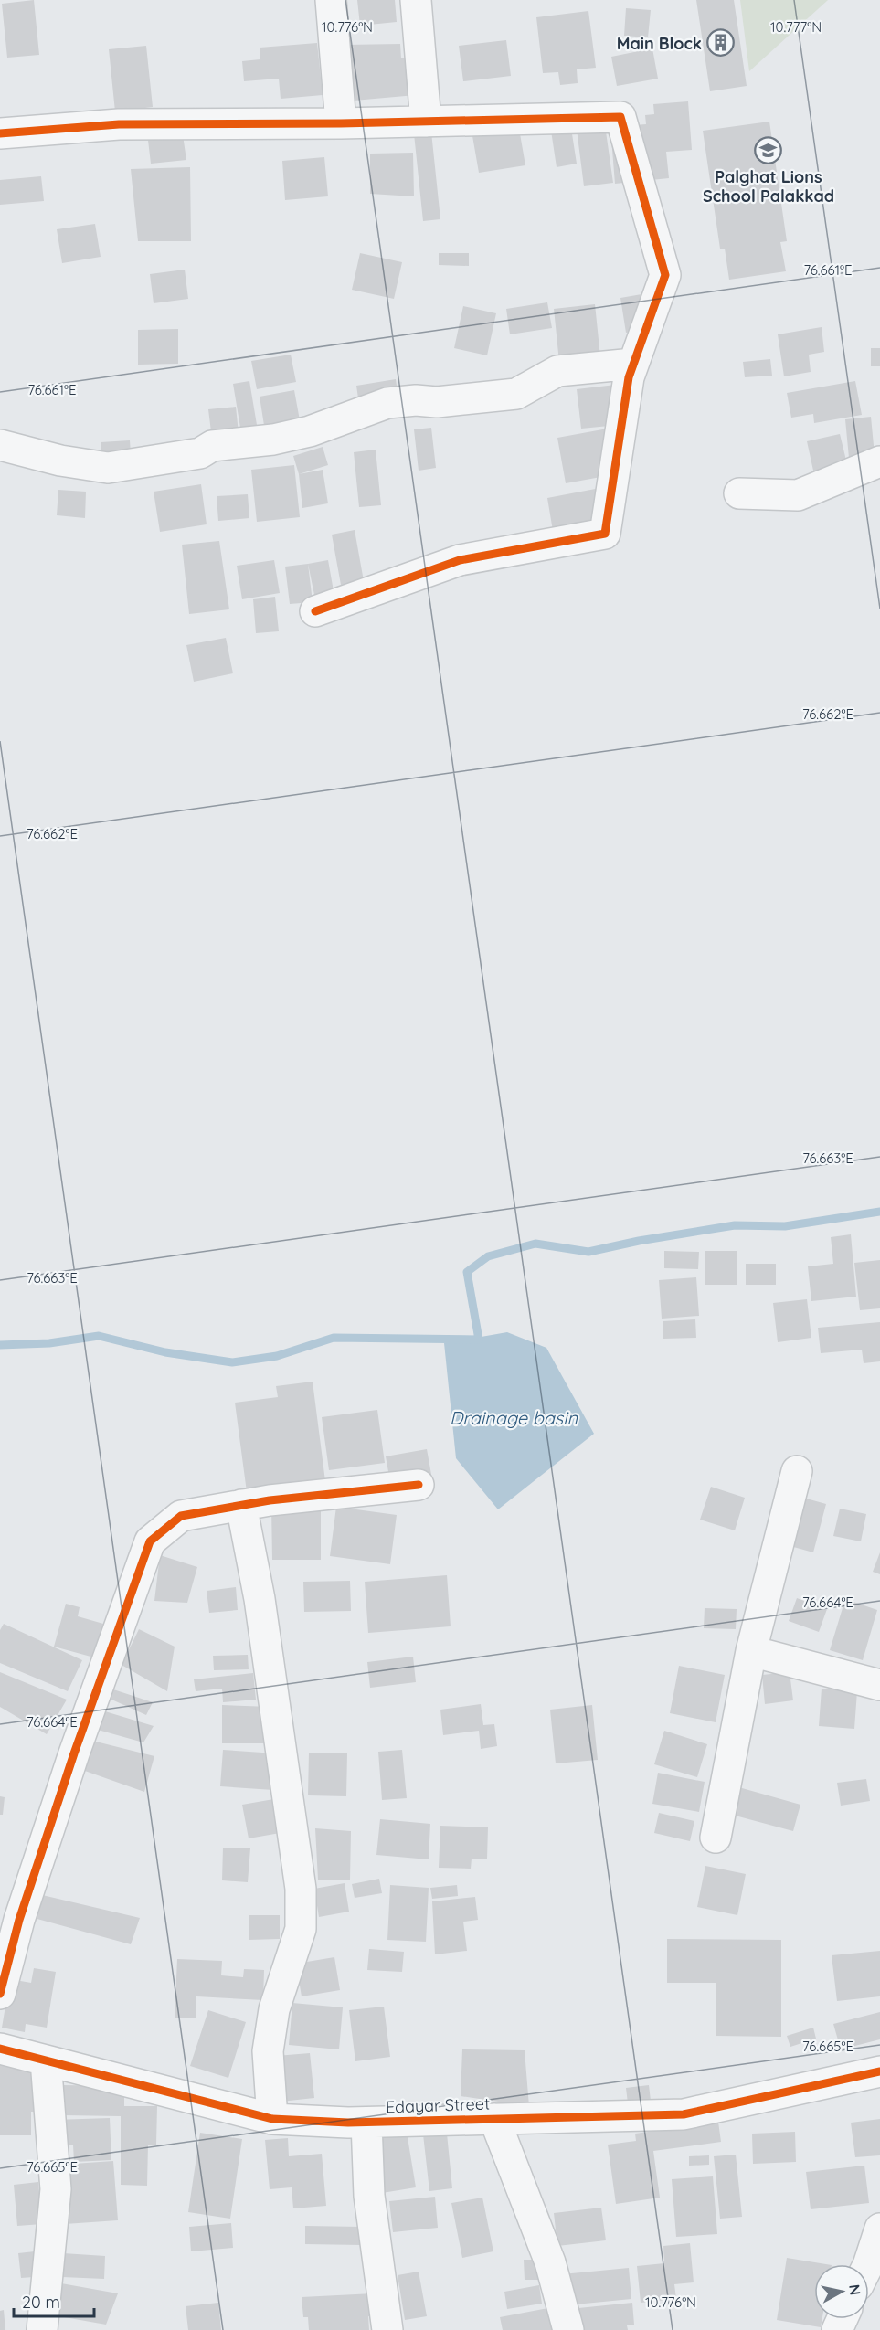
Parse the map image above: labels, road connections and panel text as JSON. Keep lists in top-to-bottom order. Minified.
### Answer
{"streets":{"street":["Edayar Street"]},"water":["Drainage basin"],"places":{"building":["Main Block"],"school or university":["Palghat Lions School Palakkad"]},"scale_bar":"20 m","north":"right","coordinates":["10.776°N","10.777°N","76.661°E","76.662°E","76.663°E","76.664°E","76.665°E"]}
